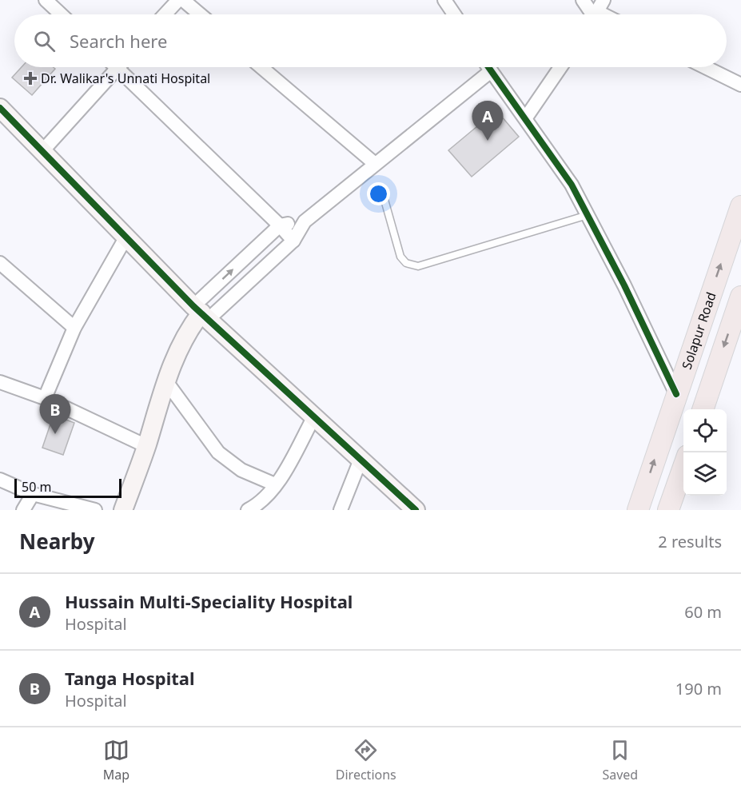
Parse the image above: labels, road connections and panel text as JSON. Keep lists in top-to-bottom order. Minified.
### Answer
{"streets":{"main road":["Solapur Road"]},"places":{"health":["Dr. Walikar's Unnati Hospital"]},"scale_bar":"50 m","page":{"search":"Search here","pins":["A","B"],"scale":"50 m","heading":["Nearby","2 results"],"list":[{"mark":"A","name":"Hussain Multi-Speciality Hospital","note":"Hospital","value":"60 m"},{"mark":"B","name":"Tanga Hospital","note":"Hospital","value":"190 m"}],"nav":["Map","Directions","Saved"]}}
